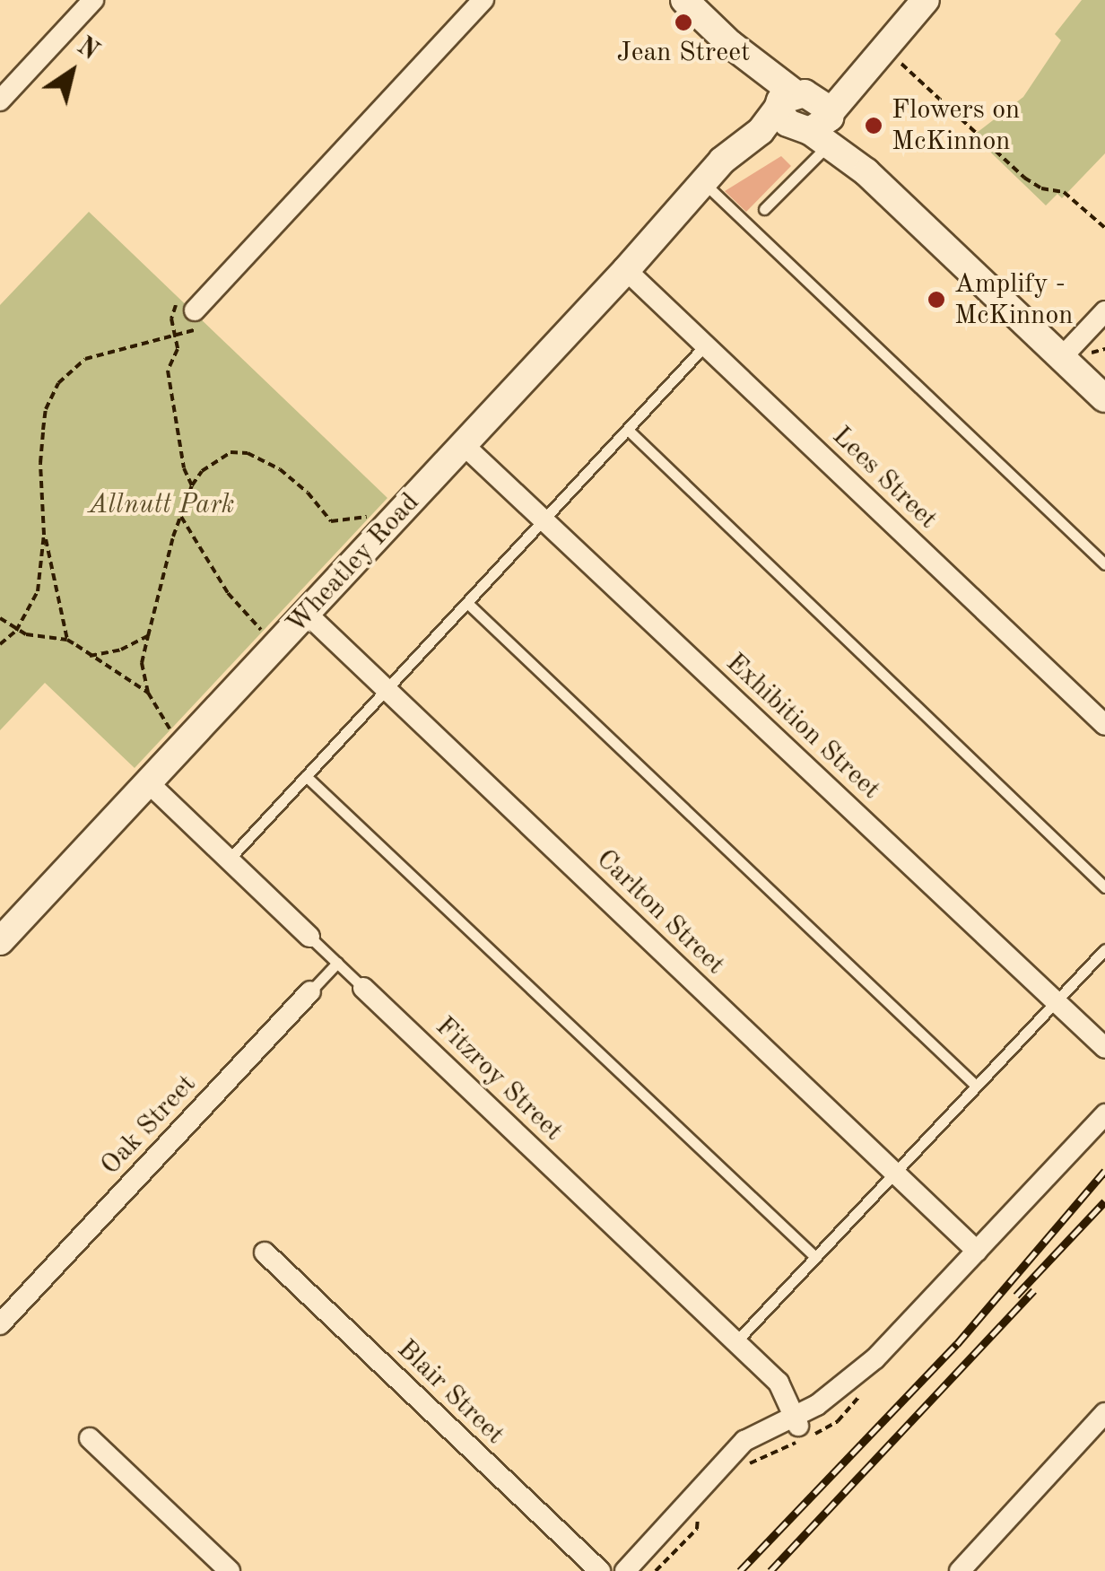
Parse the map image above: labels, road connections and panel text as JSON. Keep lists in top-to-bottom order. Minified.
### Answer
{"streets":{"street":["Lees Street","Wheatley Road","Exhibition Street","Carlton Street","Fitzroy Street","Oak Street","Blair Street"]},"crossings":[["Lees Street","Wheatley Road"],["Wheatley Road","Exhibition Street"],["Wheatley Road","Carlton Street"],["Wheatley Road","Fitzroy Street"],["Fitzroy Street","Oak Street"]],"parks":["Allnutt Park"],"places":["Jean Street","Flowers on McKinnon","Amplify - McKinnon"],"north":"top right"}
